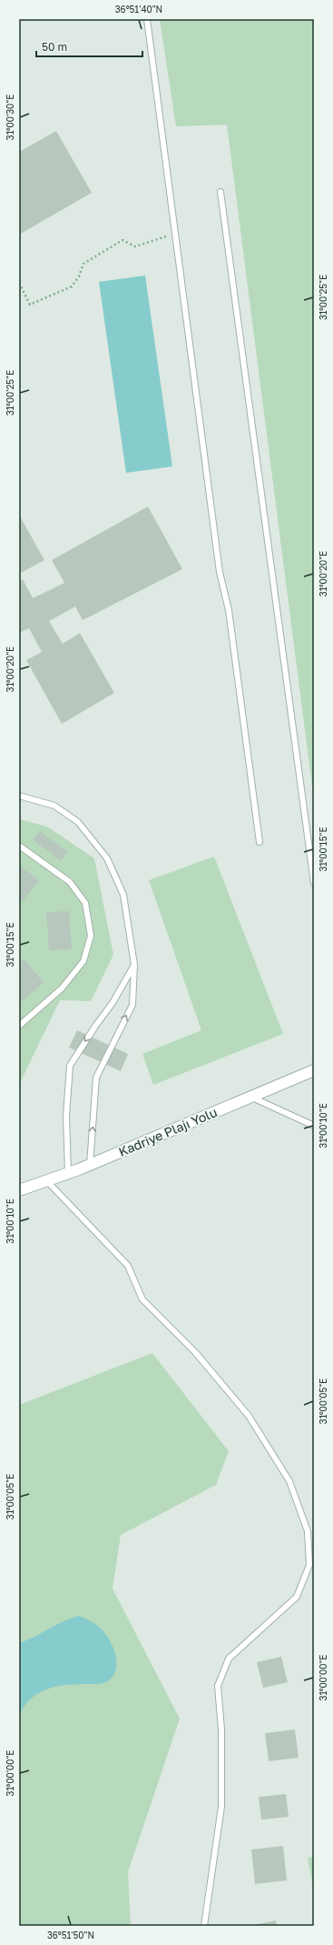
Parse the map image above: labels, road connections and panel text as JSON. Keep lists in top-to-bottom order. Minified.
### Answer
{"streets":{"street":["Kadriye Plajı Yolu"]},"scale_bar":"50 m","coordinates":["36°51'40\"N","31°00'30\"E","31°00'25\"E","31°00'20\"E","31°00'15\"E","31°00'10\"E","31°00'05\"E","31°00'00\"E","36°51'50\"N"]}
